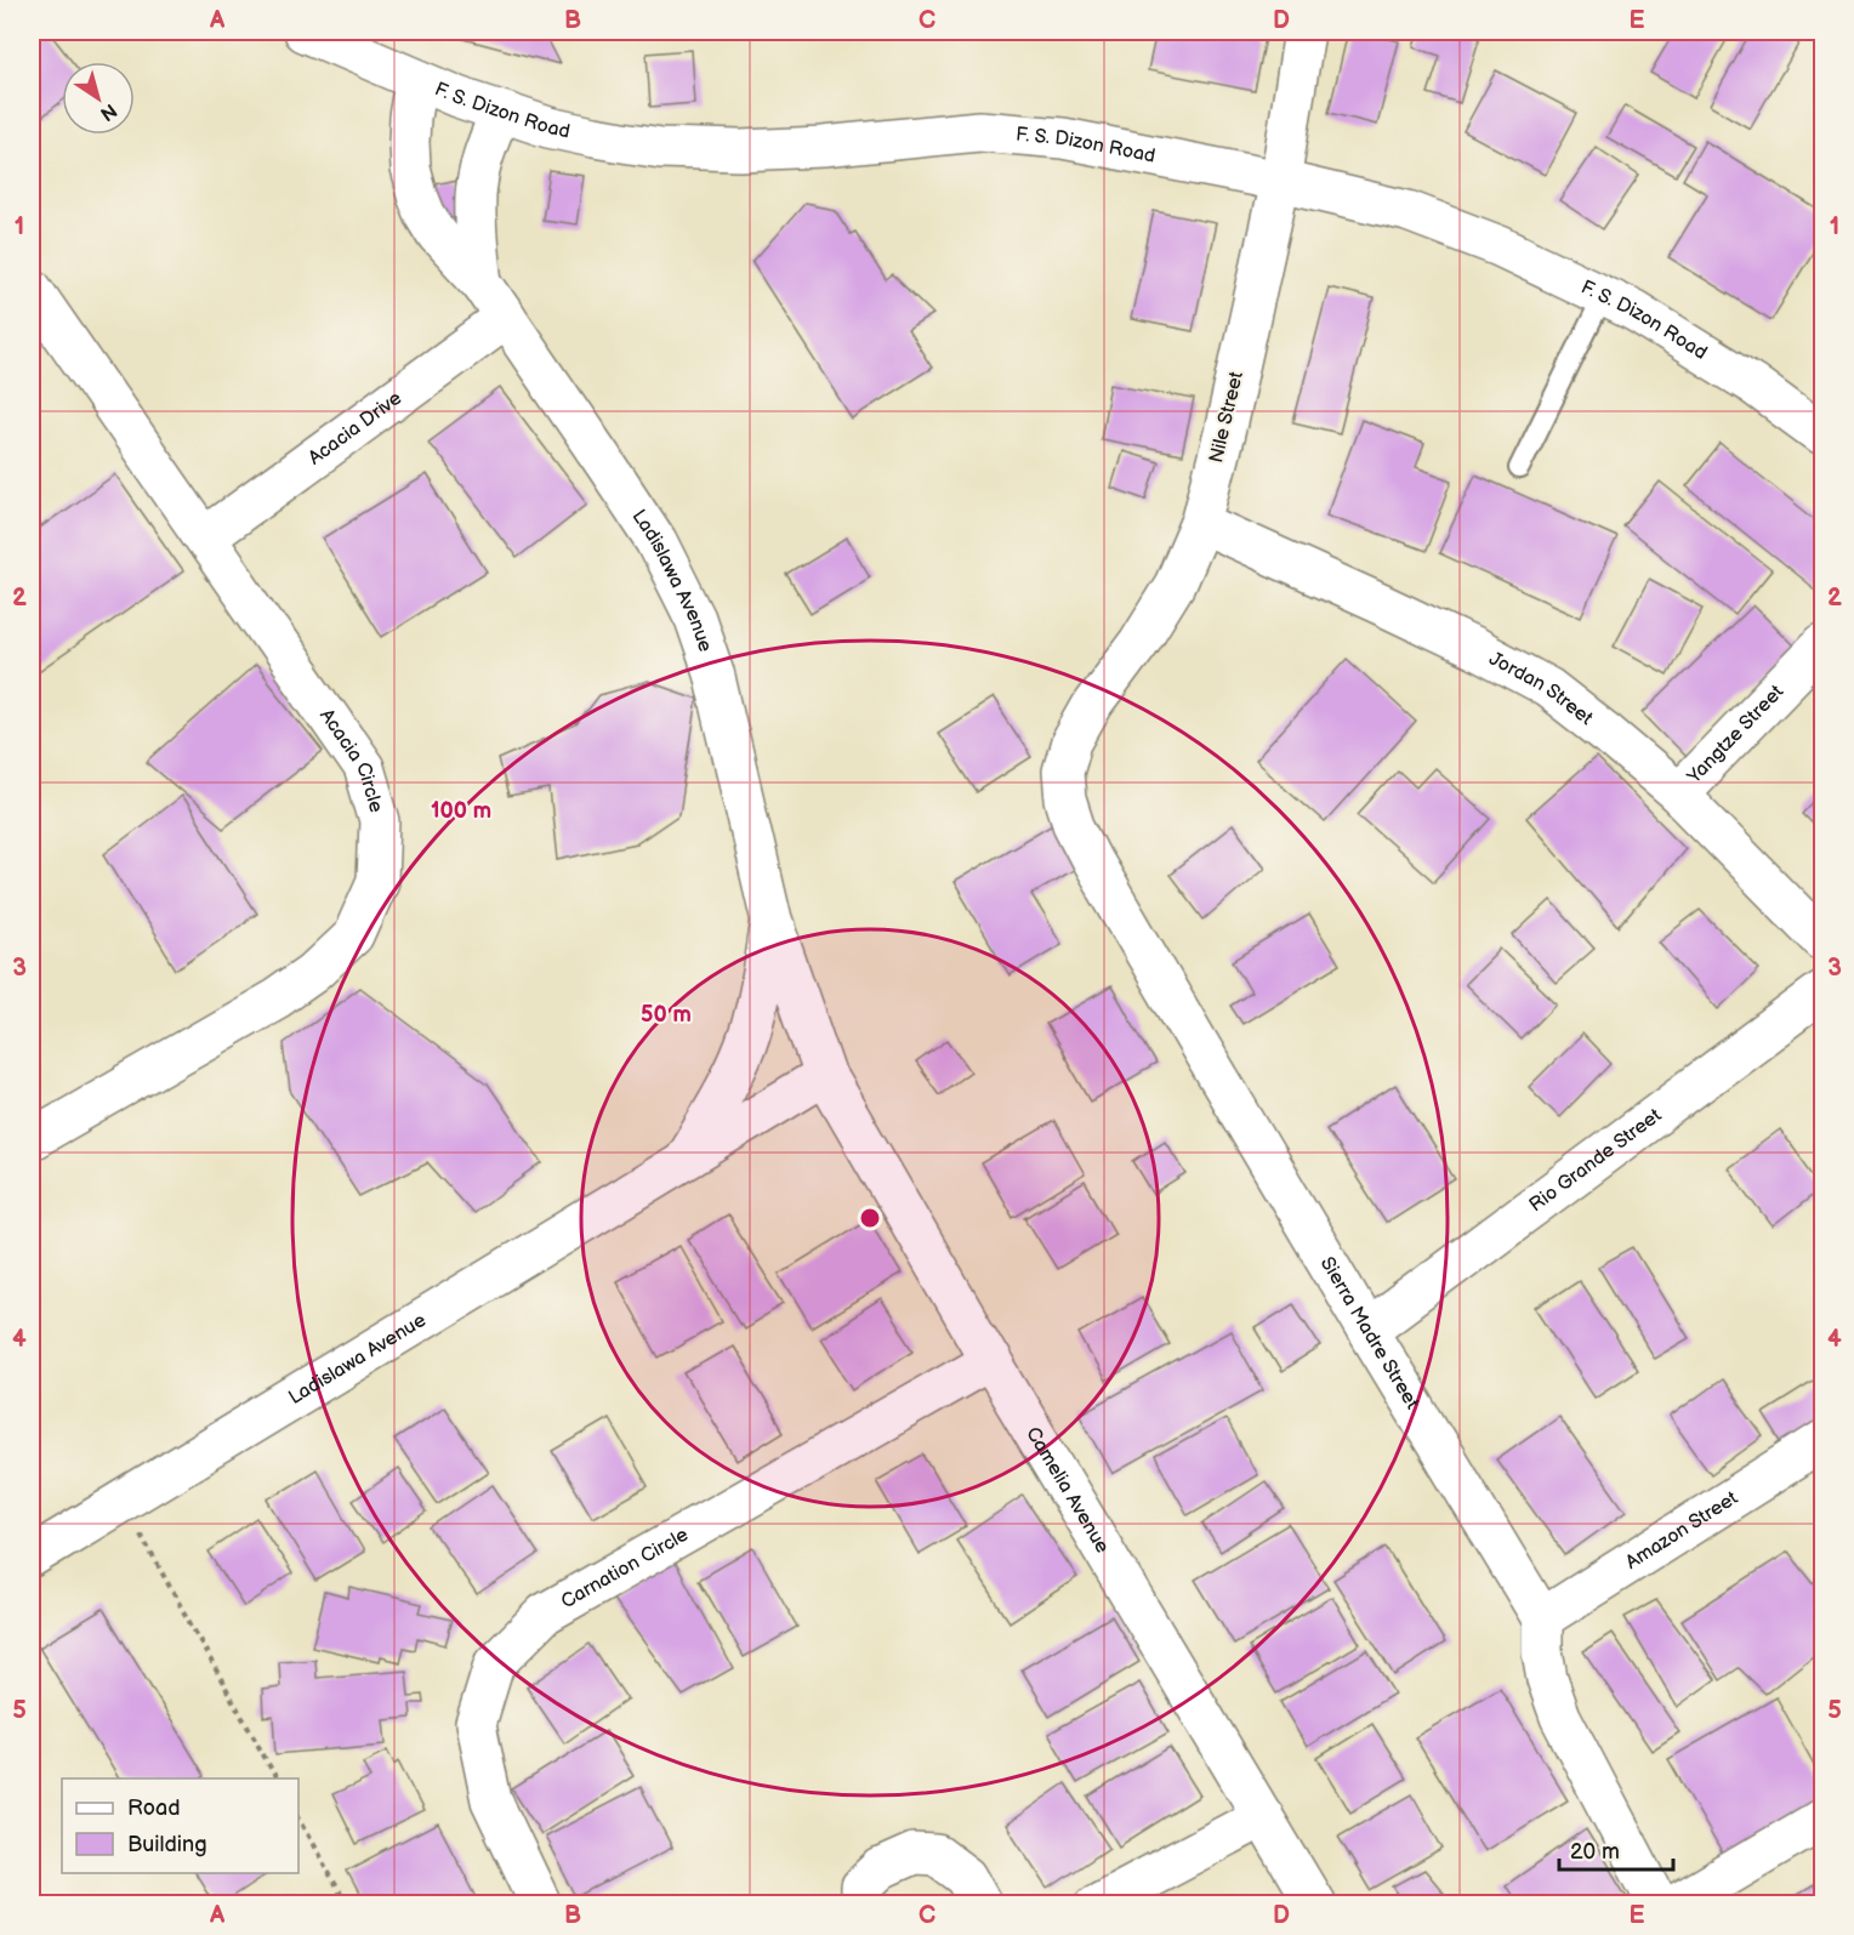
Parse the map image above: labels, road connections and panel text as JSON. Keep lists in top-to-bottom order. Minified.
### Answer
{"streets":{"street":["F. S. Dizon Road","Nile Street","Acacia Drive","Ladislawa Avenue","Jordan Street","Yangtze Street","Acacia Circle","Rio Grande Street","Sierra Madre Street","Camelia Avenue","Amazon Street","Carnation Circle"]},"crossings":[["F. S. Dizon Road","Nile Street"],["F. S. Dizon Road","Ladislawa Avenue"],["Nile Street","Jordan Street"],["Nile Street","Sierra Madre Street"],["Acacia Drive","Ladislawa Avenue"],["Acacia Drive","Acacia Circle"],["Ladislawa Avenue","Camelia Avenue"],["Jordan Street","Yangtze Street"],["Rio Grande Street","Sierra Madre Street"],["Sierra Madre Street","Amazon Street"],["Camelia Avenue","Carnation Circle"]],"legend":["Road","Building"],"scale_bar":"20 m","north":"bottom right","grid":{"columns":["A","B","C","D","E"],"rows":["1","2","3","4","5"]},"rings":["100 m","50 m"]}
